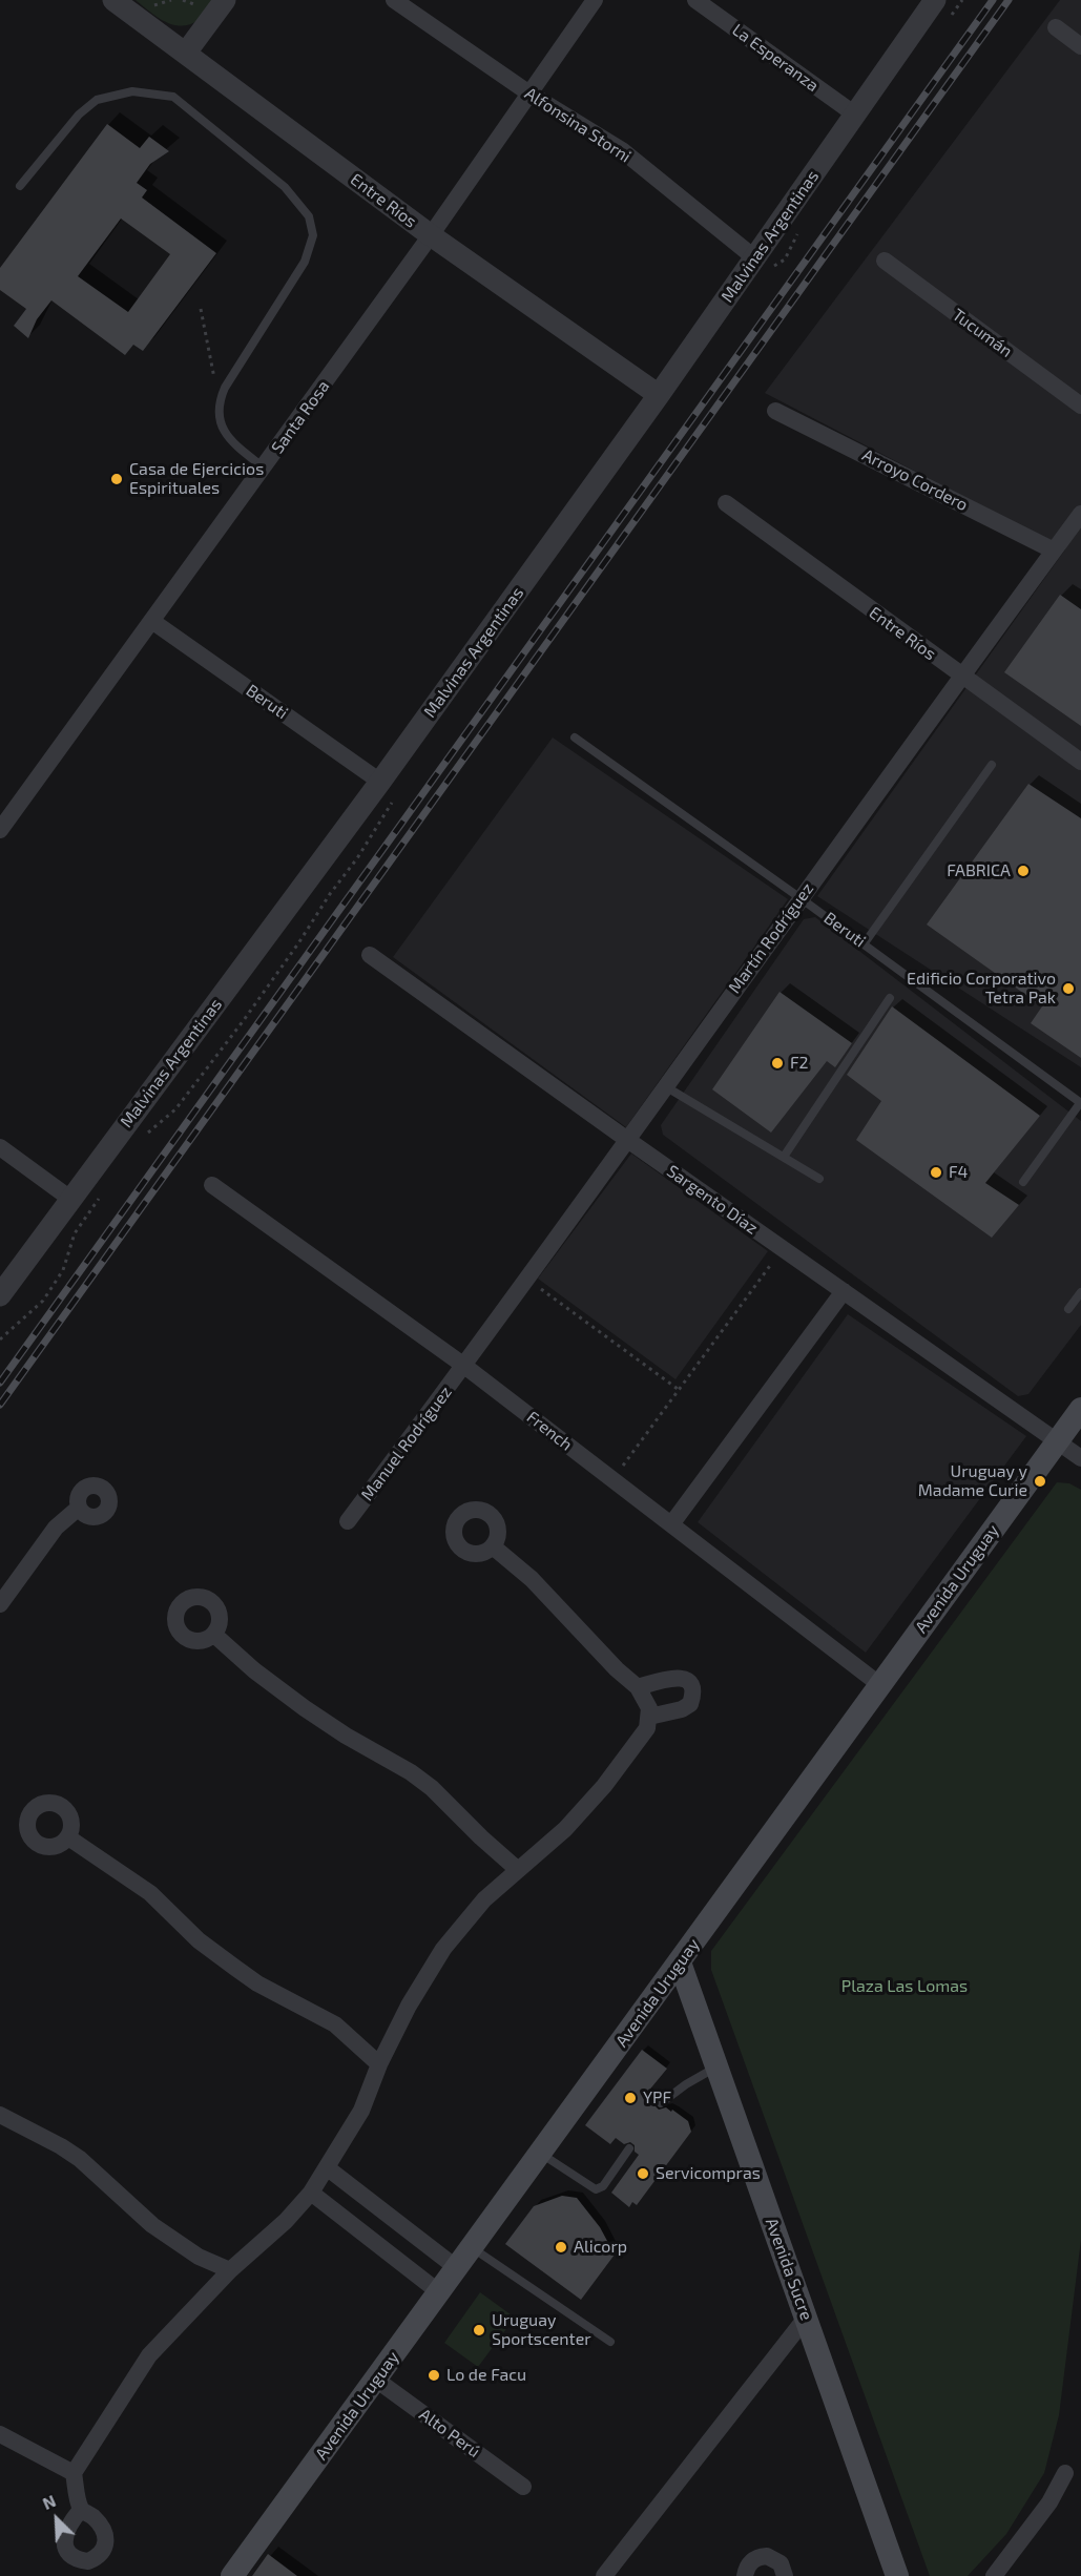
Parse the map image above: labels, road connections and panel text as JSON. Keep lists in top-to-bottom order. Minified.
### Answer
{"streets":{"main road":["Avenida Uruguay","Avenida Sucre"],"street":["La Esperanza","Alfonsina Storni","Entre Ríos","Malvinas Argentinas","Tucumán","Santa Rosa","Arroyo Cordero","Beruti","Martín Rodríguez","Sargento Díaz","French","Manuel Rodríguez","Alto Perú"]},"crossings":[["La Esperanza","Malvinas Argentinas"],["Alfonsina Storni","Malvinas Argentinas"],["Alfonsina Storni","Santa Rosa"],["Entre Ríos","Malvinas Argentinas"],["Entre Ríos","Santa Rosa"],["Entre Ríos","Martín Rodríguez"],["Malvinas Argentinas","Beruti"],["Santa Rosa","Beruti"],["Arroyo Cordero","Martín Rodríguez"],["Beruti","Martín Rodríguez"],["Martín Rodríguez","Sargento Díaz"],["Martín Rodríguez","French"],["Martín Rodríguez","Manuel Rodríguez"],["Sargento Díaz","Avenida Uruguay"],["French","Manuel Rodríguez"],["French","Avenida Uruguay"],["Avenida Uruguay","Avenida Sucre"],["Avenida Uruguay","Alto Perú"]],"parks":["Plaza Las Lomas"],"places":["Casa de Ejercicios Espirituales","FABRICA","Edificio Corporativo Tetra Pak","F2","F4","Uruguay y Madame Curie","YPF","Servicompras","Alicorp","Uruguay Sportscenter","Lo de Facu"],"north":"top left"}
